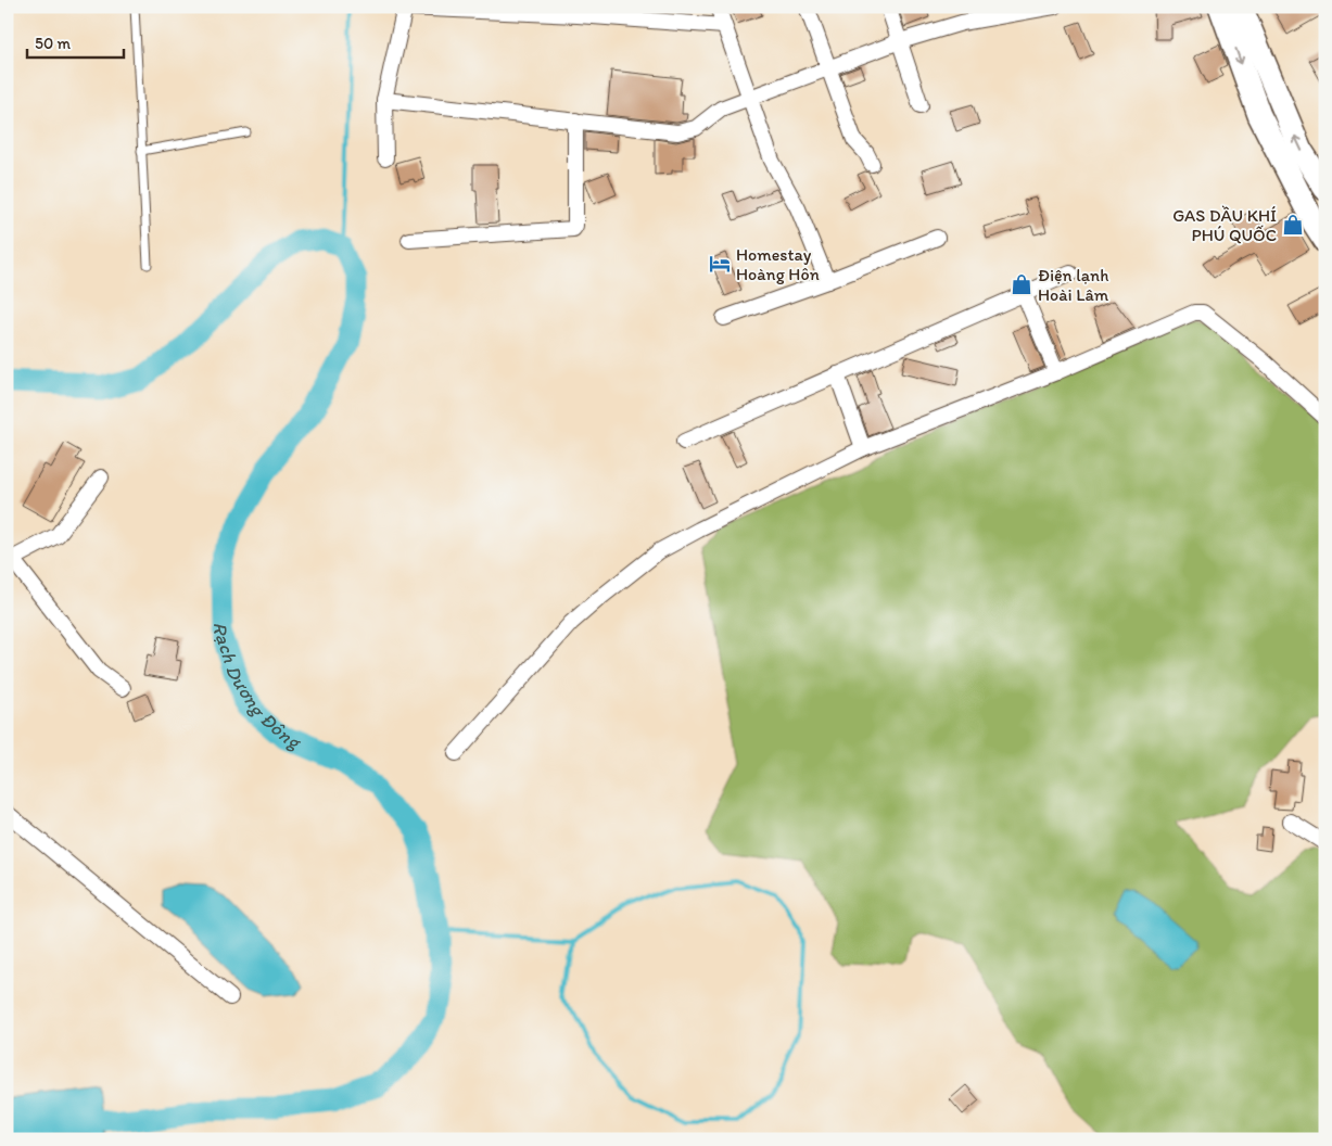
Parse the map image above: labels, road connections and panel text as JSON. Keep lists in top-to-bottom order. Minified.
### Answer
{"water":["Rạch Dương Đông"],"places":{"shop":["GAS DẦU KHÍ PHÚ QUỐC","Điện lạnh Hoài Lâm"],"hotel":["Homestay Hoàng Hôn"]},"scale_bar":"50 m"}
